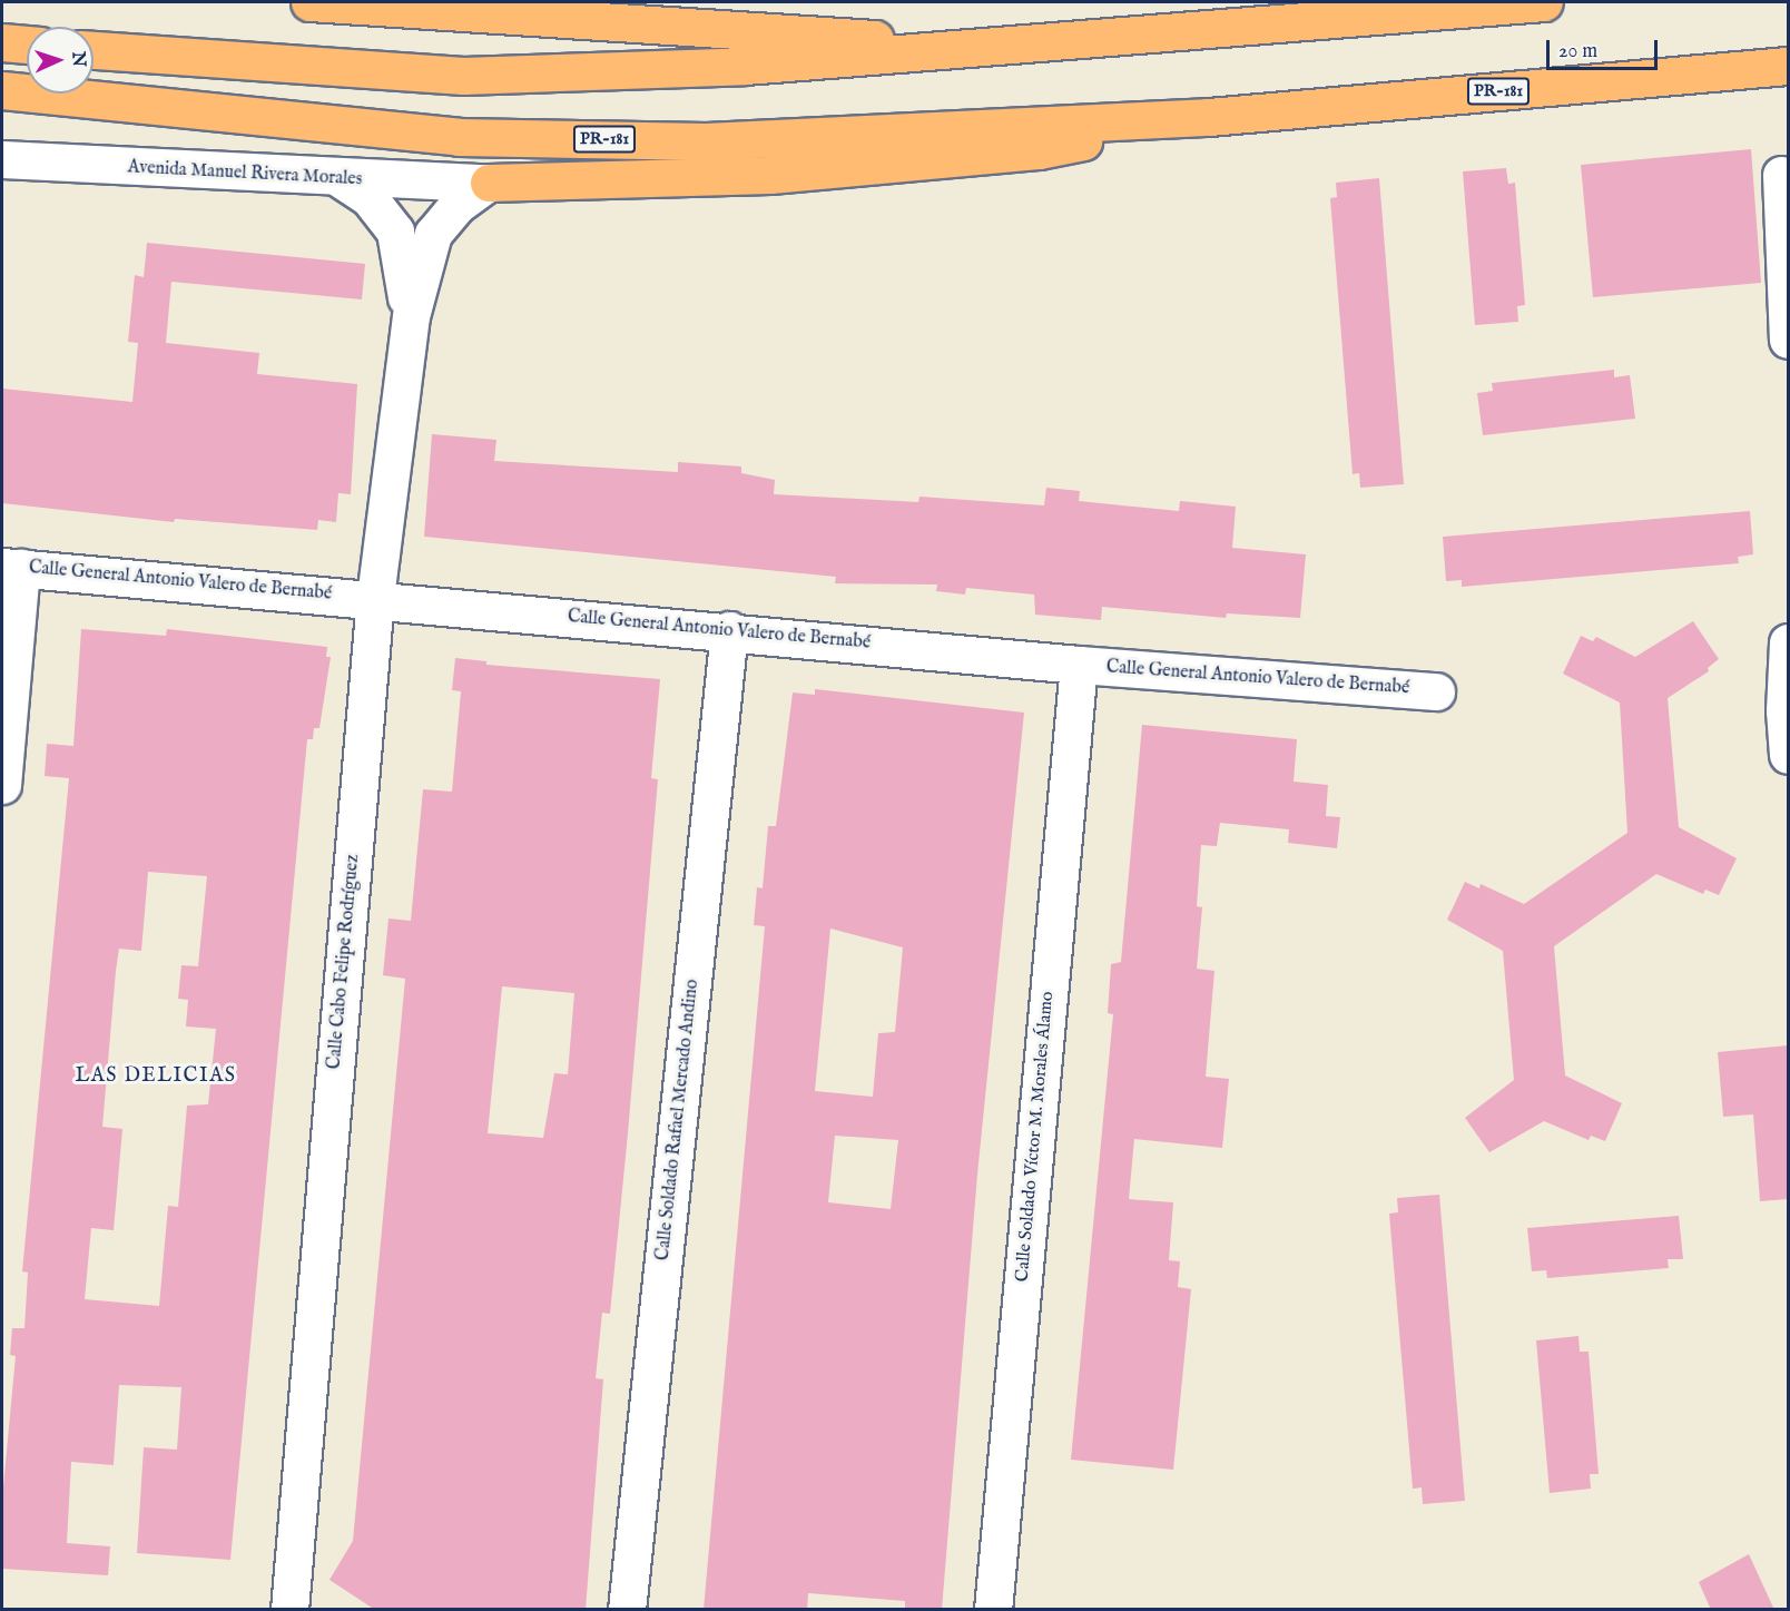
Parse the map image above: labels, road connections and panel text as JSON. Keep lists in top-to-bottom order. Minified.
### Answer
{"streets":{"highway":["PR-181"],"street":["Avenida Manuel Rivera Morales","Calle General Antonio Valero de Bernabé","Calle Cabo Felipe Rodríguez","Calle Soldado Rafael Mercado Andino","Calle Soldado Víctor M. Morales Álamo"]},"crossings":[["Calle General Antonio Valero de Bernabé","Calle Cabo Felipe Rodríguez"],["Calle General Antonio Valero de Bernabé","Calle Soldado Rafael Mercado Andino"],["Calle General Antonio Valero de Bernabé","Calle Soldado Víctor M. Morales Álamo"]],"districts":["LAS DELICIAS"],"scale_bar":"20 m","north":"right"}
